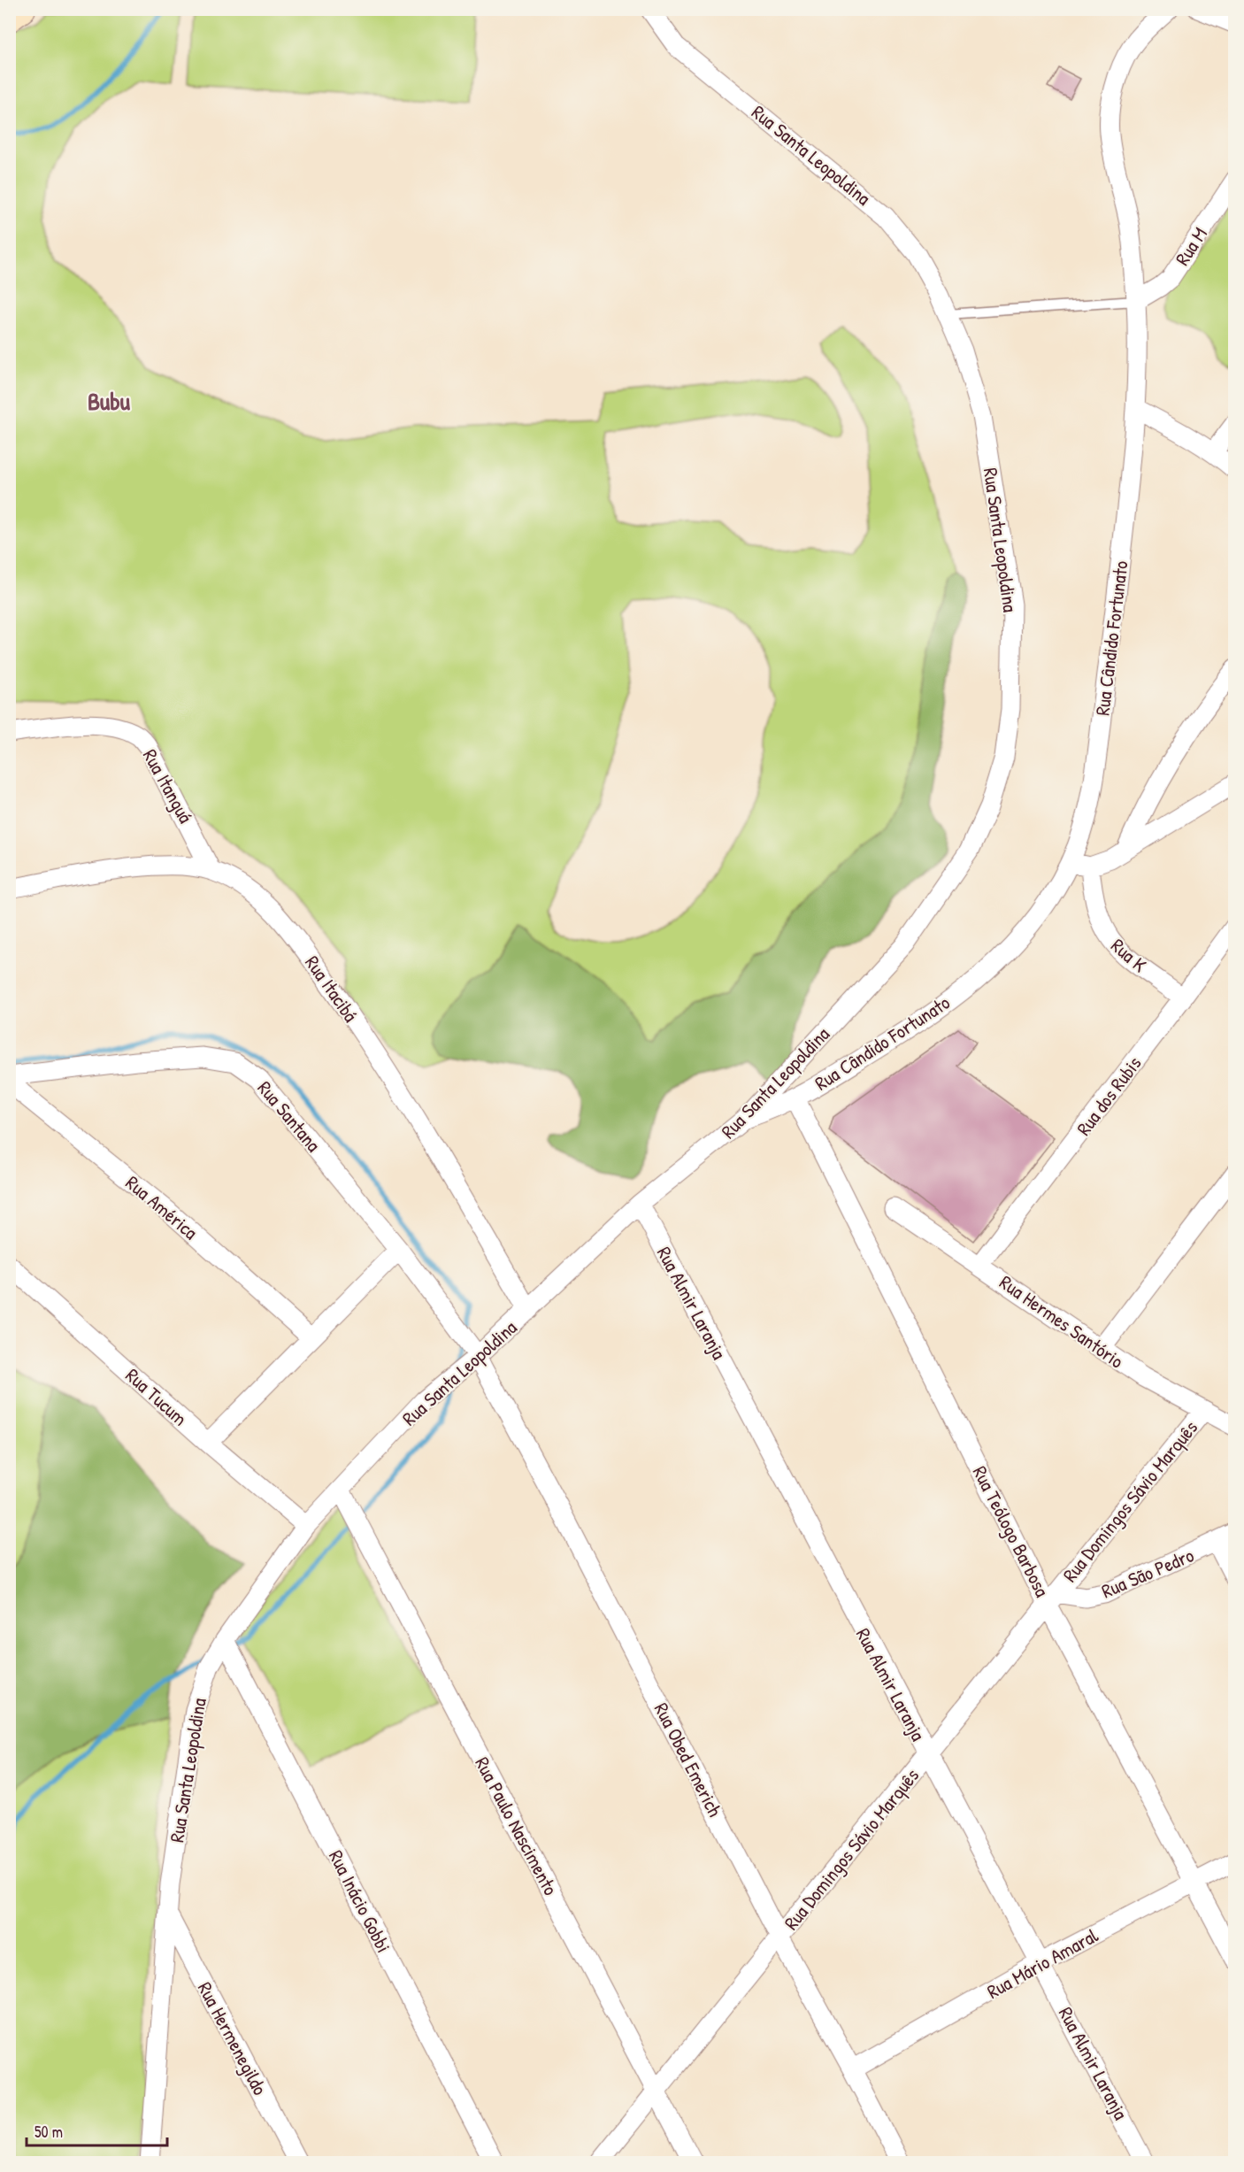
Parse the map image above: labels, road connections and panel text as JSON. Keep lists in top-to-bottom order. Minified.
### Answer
{"streets":{"street":["Rua Santa Leopoldina","Rua M","Rua Cândido Fortunato","Rua Itanguá","Rua K","Rua Itacibá","Rua dos Rubis","Rua Santana","Rua América","Rua Almir Laranja","Rua Hermes Santório","Rua Tucum","Rua Domingos Sávio Marquês","Rua Teólogo Barbosa","Rua São Pedro","Rua Obed Emerich","Rua Paulo Nascimento","Rua Inácio Gobbi","Rua Mário Amaral","Rua Hermenegildo"]},"crossings":[["Rua Santa Leopoldina","Rua Cândido Fortunato"],["Rua Santa Leopoldina","Rua Itacibá"],["Rua Santa Leopoldina","Rua Santana"],["Rua Santa Leopoldina","Rua Almir Laranja"],["Rua Santa Leopoldina","Rua Tucum"],["Rua Santa Leopoldina","Rua Obed Emerich"],["Rua Santa Leopoldina","Rua Paulo Nascimento"],["Rua Santa Leopoldina","Rua Inácio Gobbi"],["Rua Santa Leopoldina","Rua Hermenegildo"],["Rua M","Rua Cândido Fortunato"],["Rua Cândido Fortunato","Rua Teólogo Barbosa"],["Rua Itanguá","Rua Itacibá"],["Rua K","Rua dos Rubis"],["Rua dos Rubis","Rua Hermes Santório"],["Rua Santana","Rua Obed Emerich"],["Rua Almir Laranja","Rua Domingos Sávio Marquês"],["Rua Almir Laranja","Rua Mário Amaral"],["Rua Hermes Santório","Rua Domingos Sávio Marquês"],["Rua Domingos Sávio Marquês","Rua Teólogo Barbosa"],["Rua Domingos Sávio Marquês","Rua São Pedro"],["Rua Domingos Sávio Marquês","Rua Obed Emerich"],["Rua Domingos Sávio Marquês","Rua Paulo Nascimento"],["Rua Teólogo Barbosa","Rua São Pedro"],["Rua Teólogo Barbosa","Rua Mário Amaral"],["Rua Obed Emerich","Rua Mário Amaral"]],"districts":["Bubu"],"scale_bar":"50 m"}
